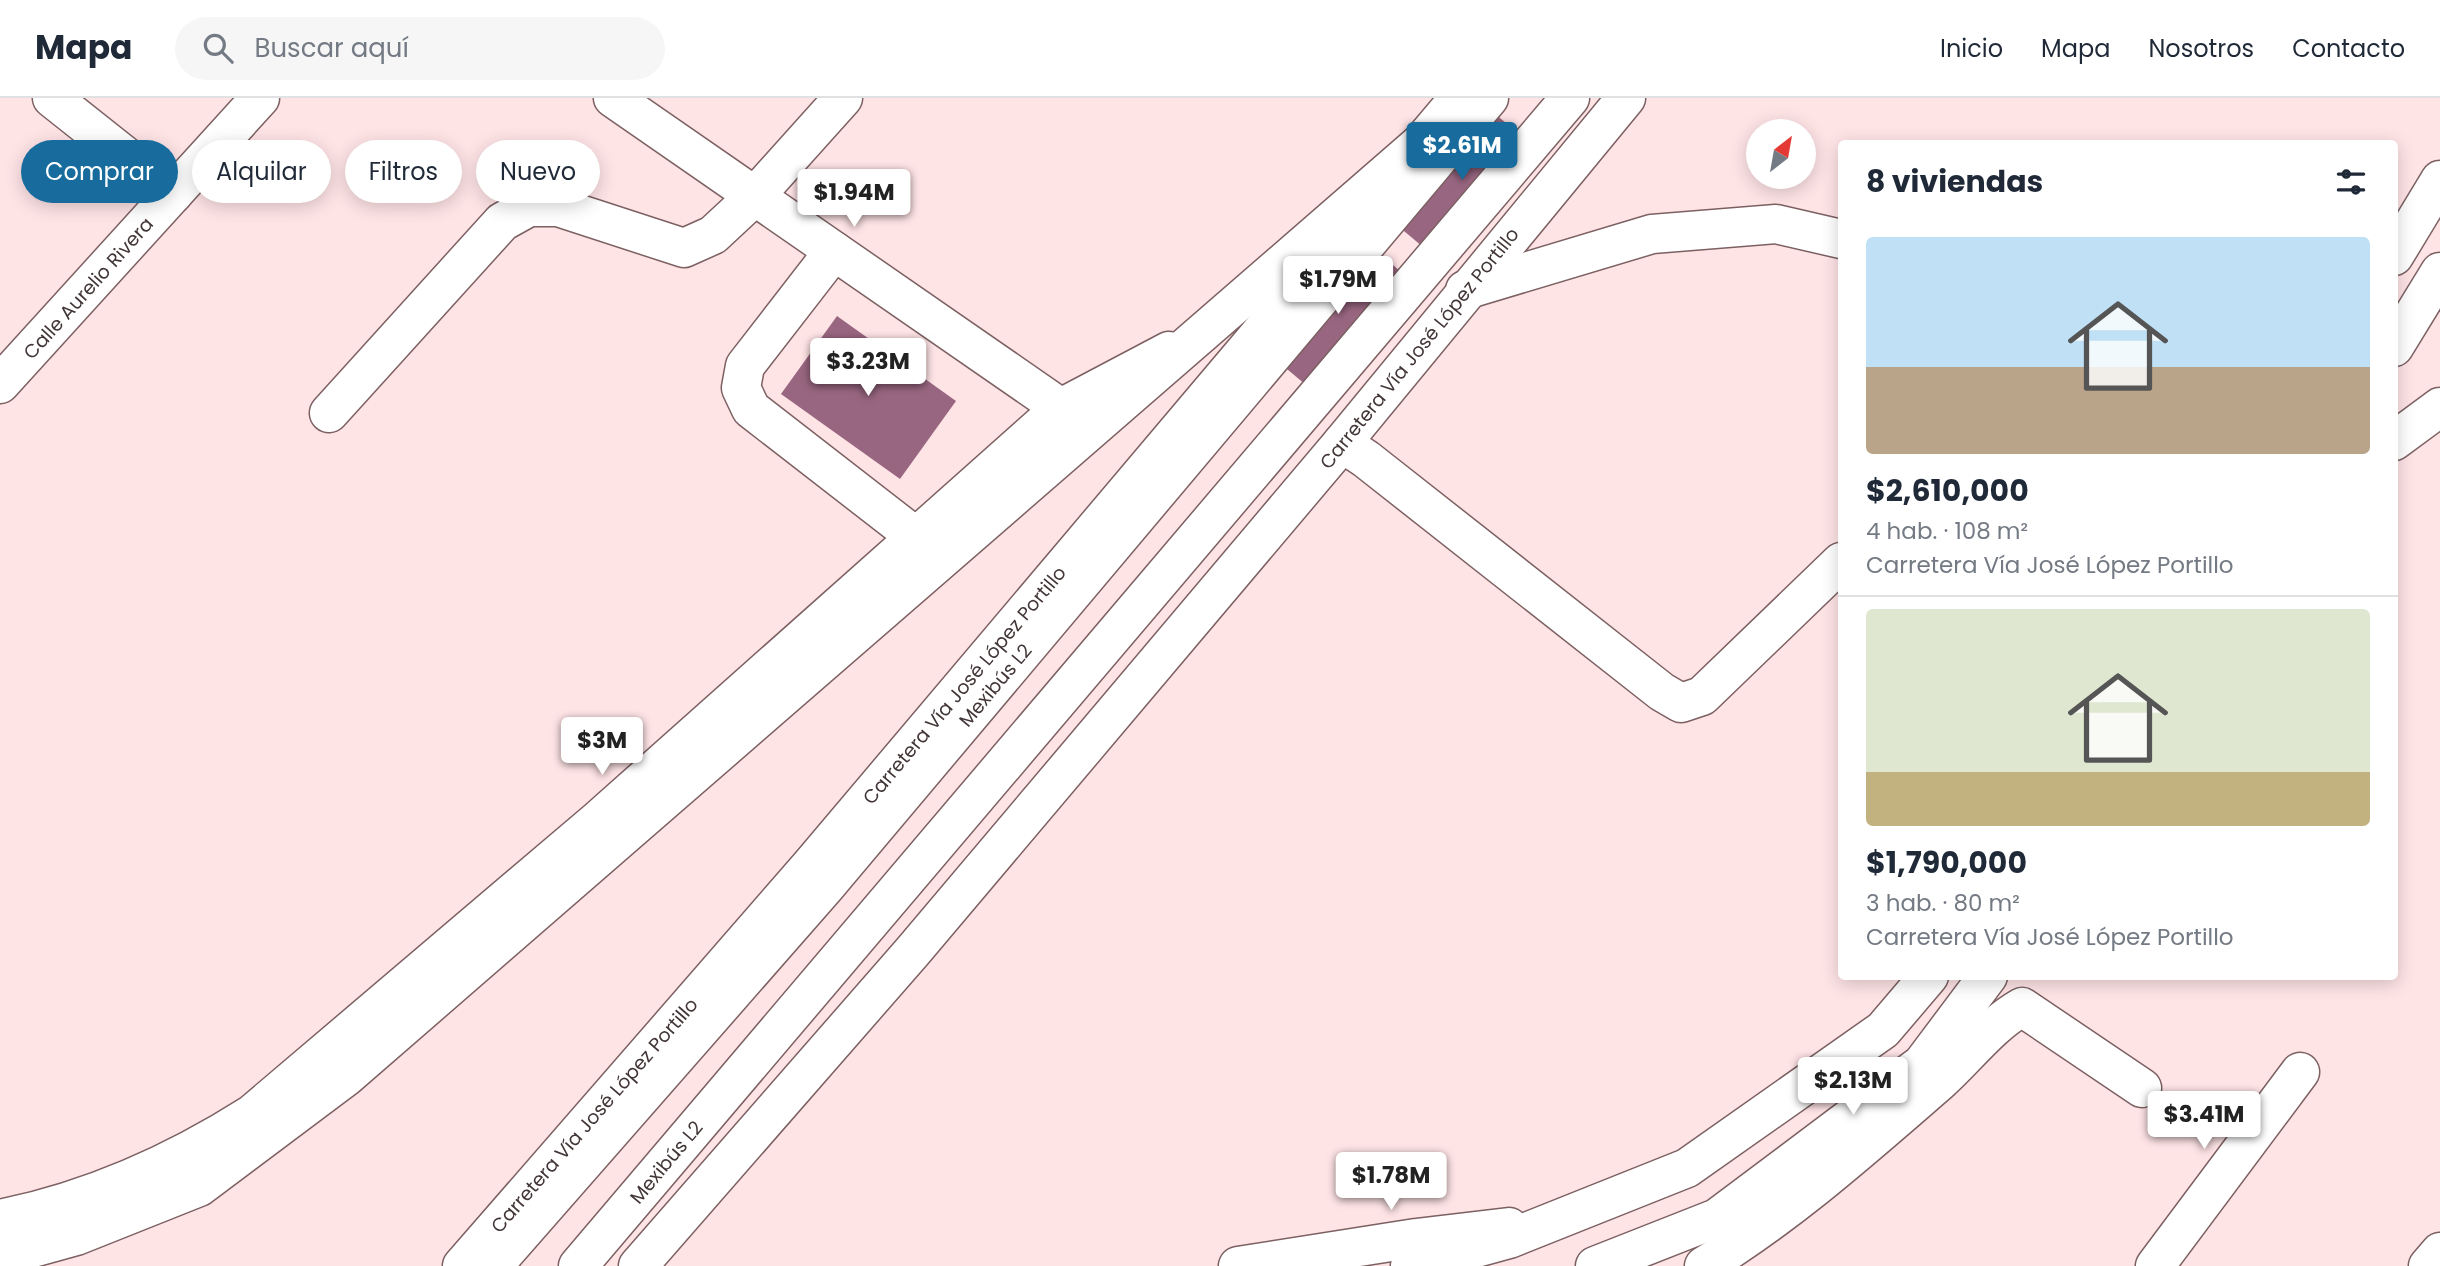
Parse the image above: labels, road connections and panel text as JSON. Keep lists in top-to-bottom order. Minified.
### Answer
{"streets":{"main road":["Calle Aurelio Rivera","Carretera Vía José López Portillo","Mexibús L2"]},"north":"top right","page":{"header":"Mapa","search":"Buscar aquí","nav":["Inicio","Mapa","Nosotros","Contacto"],"price":["$2.61M","$1.94M","$1.79M","$3.23M","$3M","$2.13M","$3.41M","$1.78M"],"chip":["Comprar","Alquilar","Filtros","Nuevo"],"heading":"8 viviendas","list":[{"name":"$2,610,000","note":"4 hab. · 108 m² · Carretera Vía José López Portillo"},{"name":"$1,790,000","note":"3 hab. · 80 m² · Carretera Vía José López Portillo"}]}}
